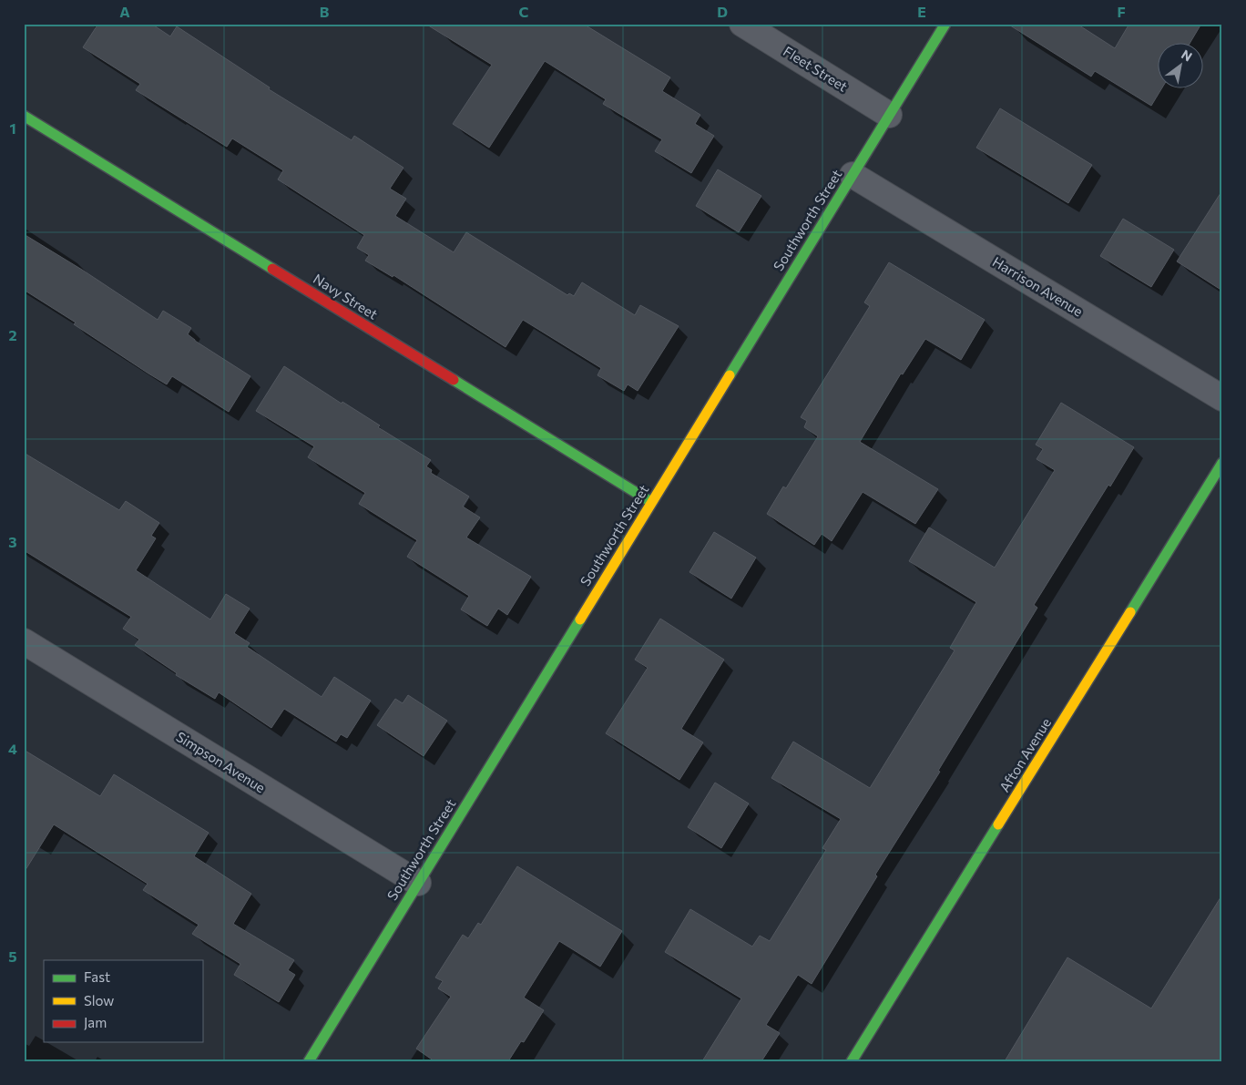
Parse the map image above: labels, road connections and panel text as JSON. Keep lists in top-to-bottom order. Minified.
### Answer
{"streets":{"street":["Fleet Street","Southworth Street","Harrison Avenue","Navy Street","Afton Avenue","Simpson Avenue"]},"crossings":[["Fleet Street","Southworth Street"],["Southworth Street","Harrison Avenue"],["Southworth Street","Navy Street"],["Southworth Street","Simpson Avenue"]],"legend":["Fast","Slow","Jam"],"north":"top right","grid":{"columns":["A","B","C","D","E","F"],"rows":["1","2","3","4","5"]}}
